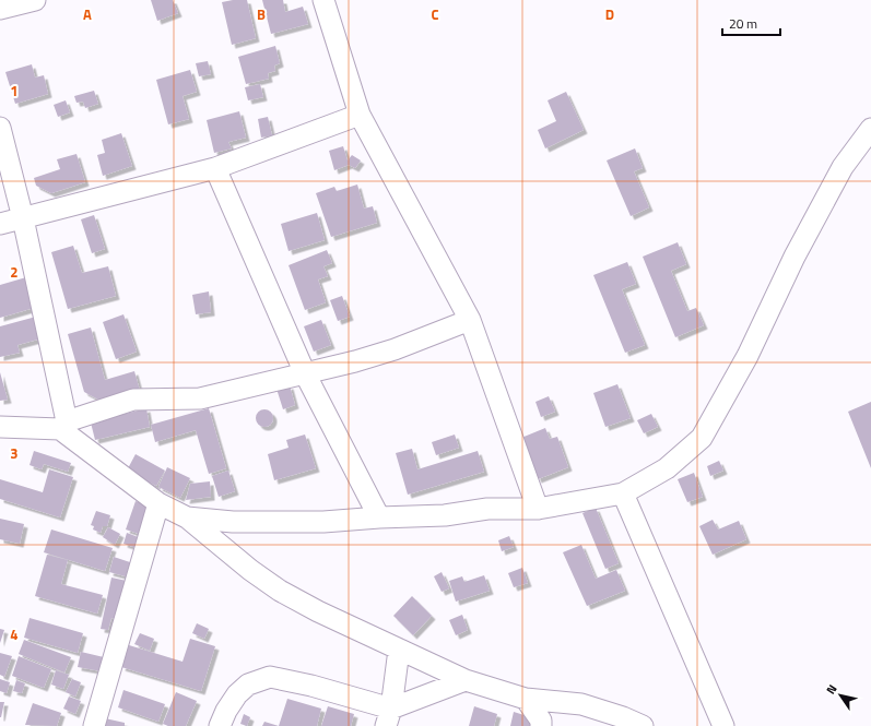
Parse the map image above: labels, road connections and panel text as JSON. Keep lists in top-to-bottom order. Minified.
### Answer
{"scale_bar":"20 m","north":"top left","grid":{"columns":["A","B","C","D"],"rows":["1","2","3","4"]}}
